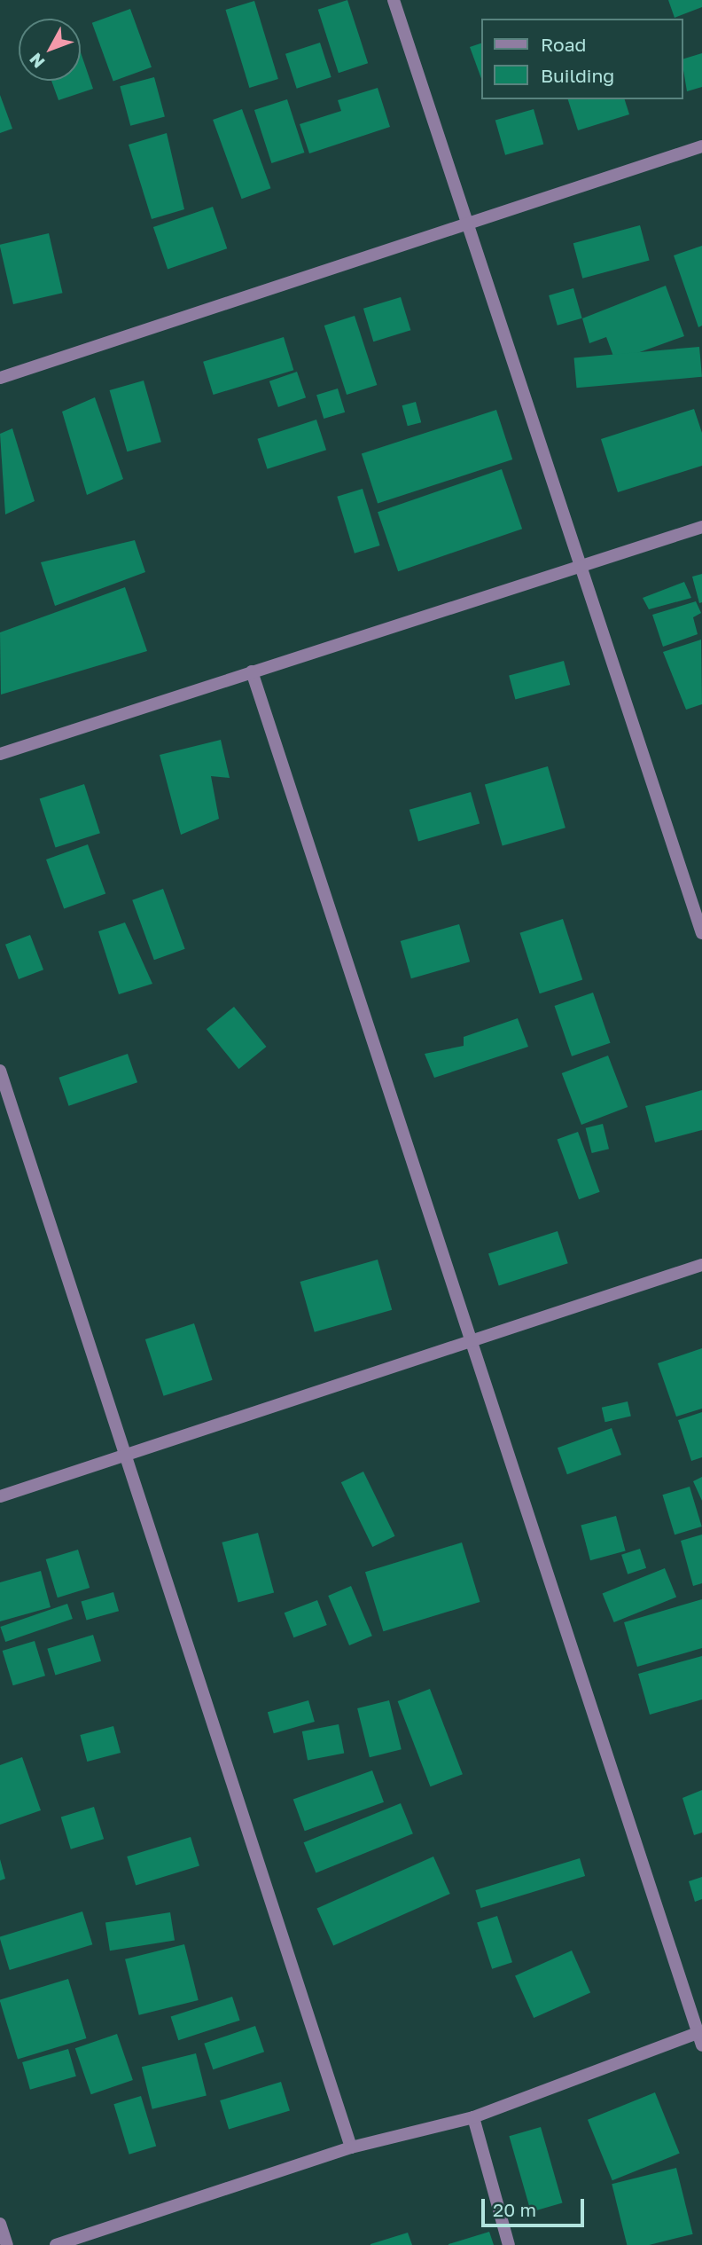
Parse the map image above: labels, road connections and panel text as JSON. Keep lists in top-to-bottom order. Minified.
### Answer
{"legend":["Road","Building"],"scale_bar":"20 m","north":"bottom left"}
